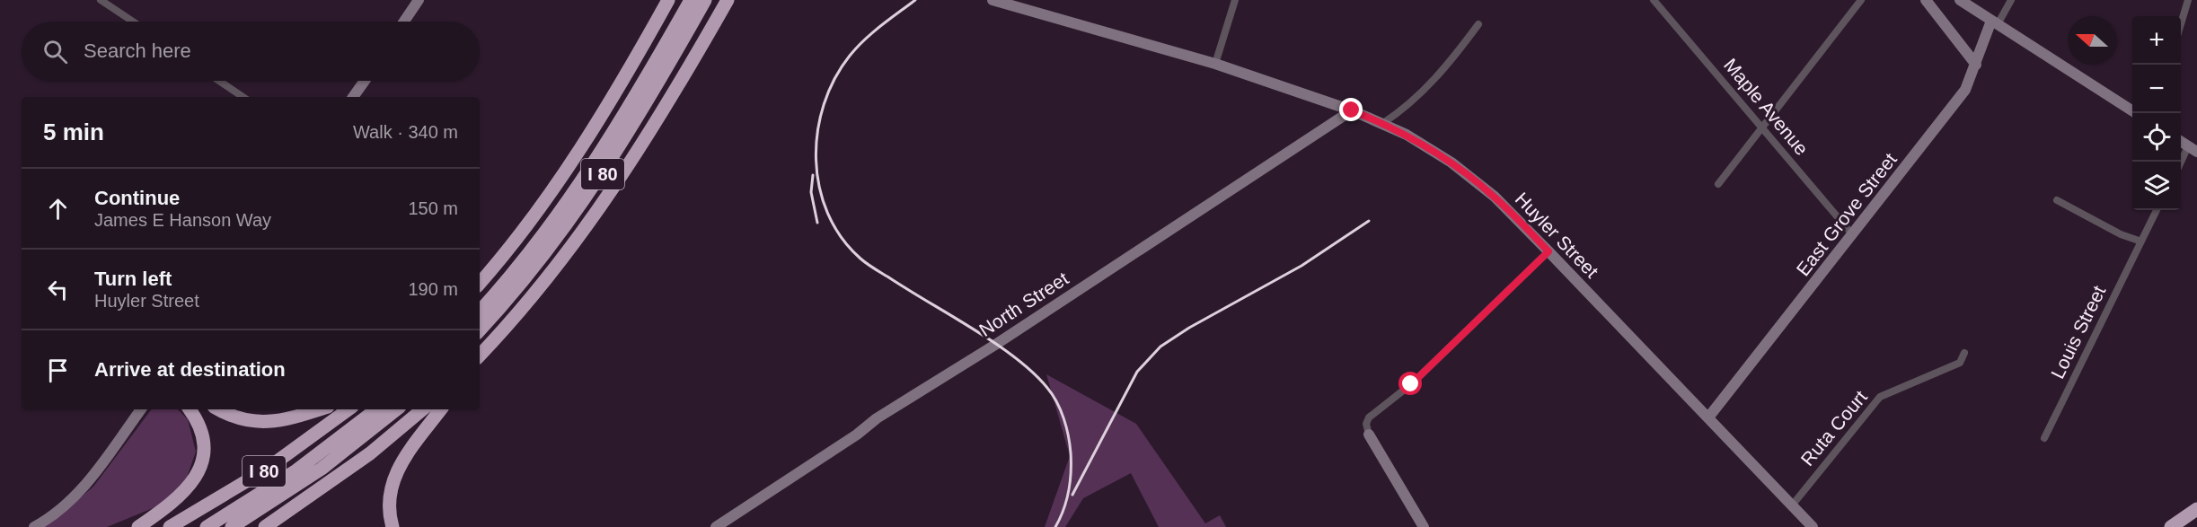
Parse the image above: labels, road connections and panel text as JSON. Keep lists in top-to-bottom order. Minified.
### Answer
{"streets":{"highway":["I 80"],"street":["Maple Avenue","East Grove Street","Huyler Street","North Street","Louis Street","Ruta Court"]},"crossings":[["Maple Avenue","East Grove Street"],["East Grove Street","Huyler Street"],["Huyler Street","North Street"],["Huyler Street","Ruta Court"]],"north":"left","page":{"map_buttons":["+","−"],"search":"Search here","heading":["5 min","Walk · 340 m"],"list":[["Continue","James E Hanson Way","150 m"],["Turn left","Huyler Street","190 m"],"Arrive at destination"]}}
